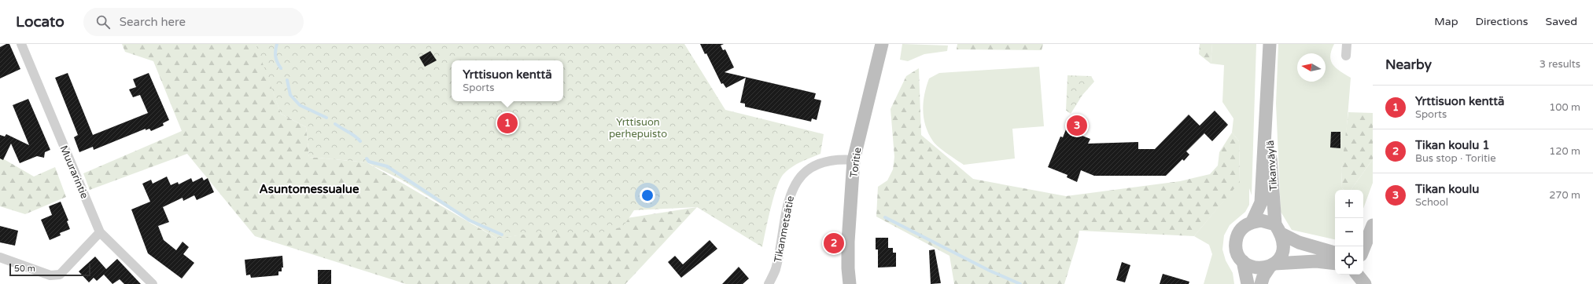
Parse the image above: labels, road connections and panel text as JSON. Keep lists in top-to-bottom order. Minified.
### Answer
{"streets":{"main road":["Toritie","Tikanväylä"],"street":["Muurarintie","Tikanmetsätie"]},"crossings":[["Toritie","Tikanmetsätie"]],"districts":["Asuntomessualue"],"parks":["Yrttisuon perhepuisto"],"scale_bar":"50 m","north":"left","page":{"header":"Locato","search":"Search here","nav":["Map","Directions","Saved"],"heading":["Nearby","3 results"],"popup":["Yrttisuon kenttä","Sports"],"list":[{"mark":"1","name":"Yrttisuon kenttä","note":"Sports","value":"100 m"},{"mark":"2","name":"Tikan koulu 1","note":"Bus stop · Toritie","value":"120 m"},{"mark":"3","name":"Tikan koulu","note":"School","value":"270 m"}],"pins":["1","3","2"],"map_buttons":["+","−"],"scale":"50 m"}}
